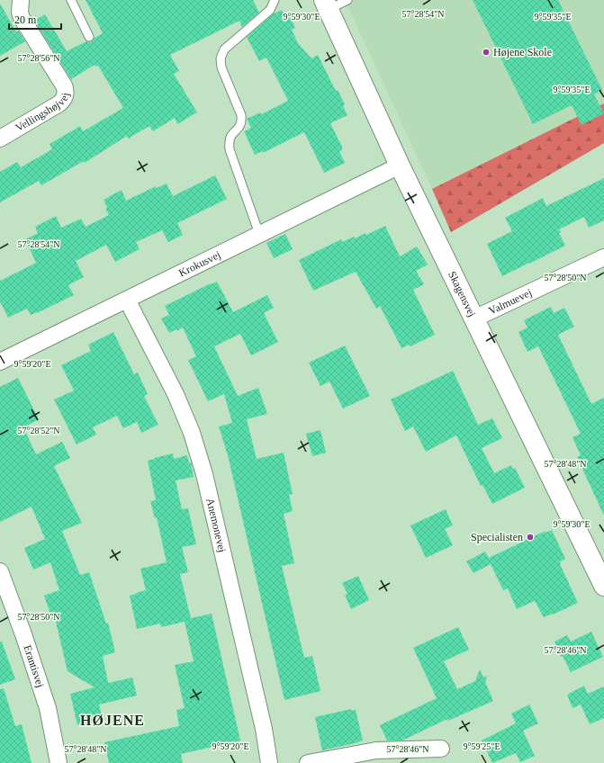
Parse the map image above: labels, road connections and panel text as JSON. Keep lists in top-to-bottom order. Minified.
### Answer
{"streets":{"street":["Vellingshøjvej","Krokusvej","Skagensvej","Valmuevej","Anemonevej","Erantisvej"]},"crossings":[["Krokusvej","Skagensvej"],["Krokusvej","Anemonevej"],["Skagensvej","Valmuevej"]],"districts":["HØJENE"],"places":["Højene Skole","Specialisten"],"scale_bar":"20 m","coordinates":["57°28'54\"N","9°59'30\"E","9°59'35\"E","57°28'56\"N","57°28'50\"N","9°59'20\"E","57°28'52\"N","57°28'48\"N","57°28'46\"N","9°59'25\"E"]}
